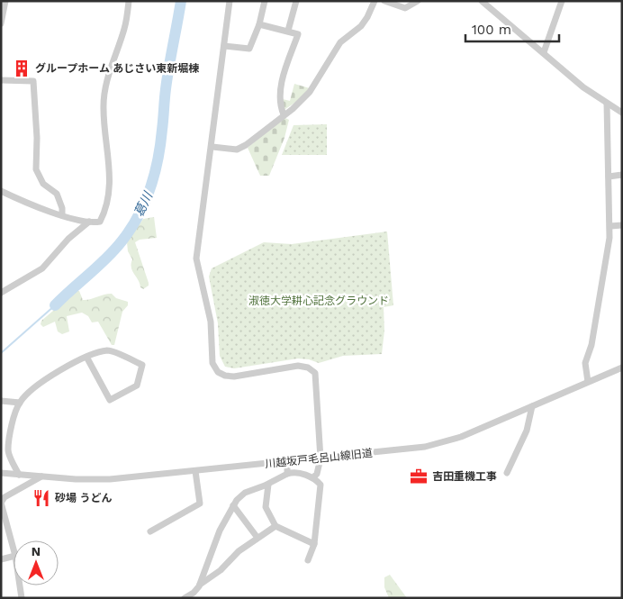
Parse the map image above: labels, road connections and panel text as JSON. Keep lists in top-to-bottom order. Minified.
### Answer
{"streets":{"street":["川越坂戸毛呂山線旧道"]},"water":["葛川"],"parks":["淑徳大学耕心記念グラウンド"],"places":{"building":["グループホーム あじさい東新堀棟"],"office":["吉田重機工事"],"restaurant":["砂場 うどん"]},"scale_bar":"100 m","north":"top"}
